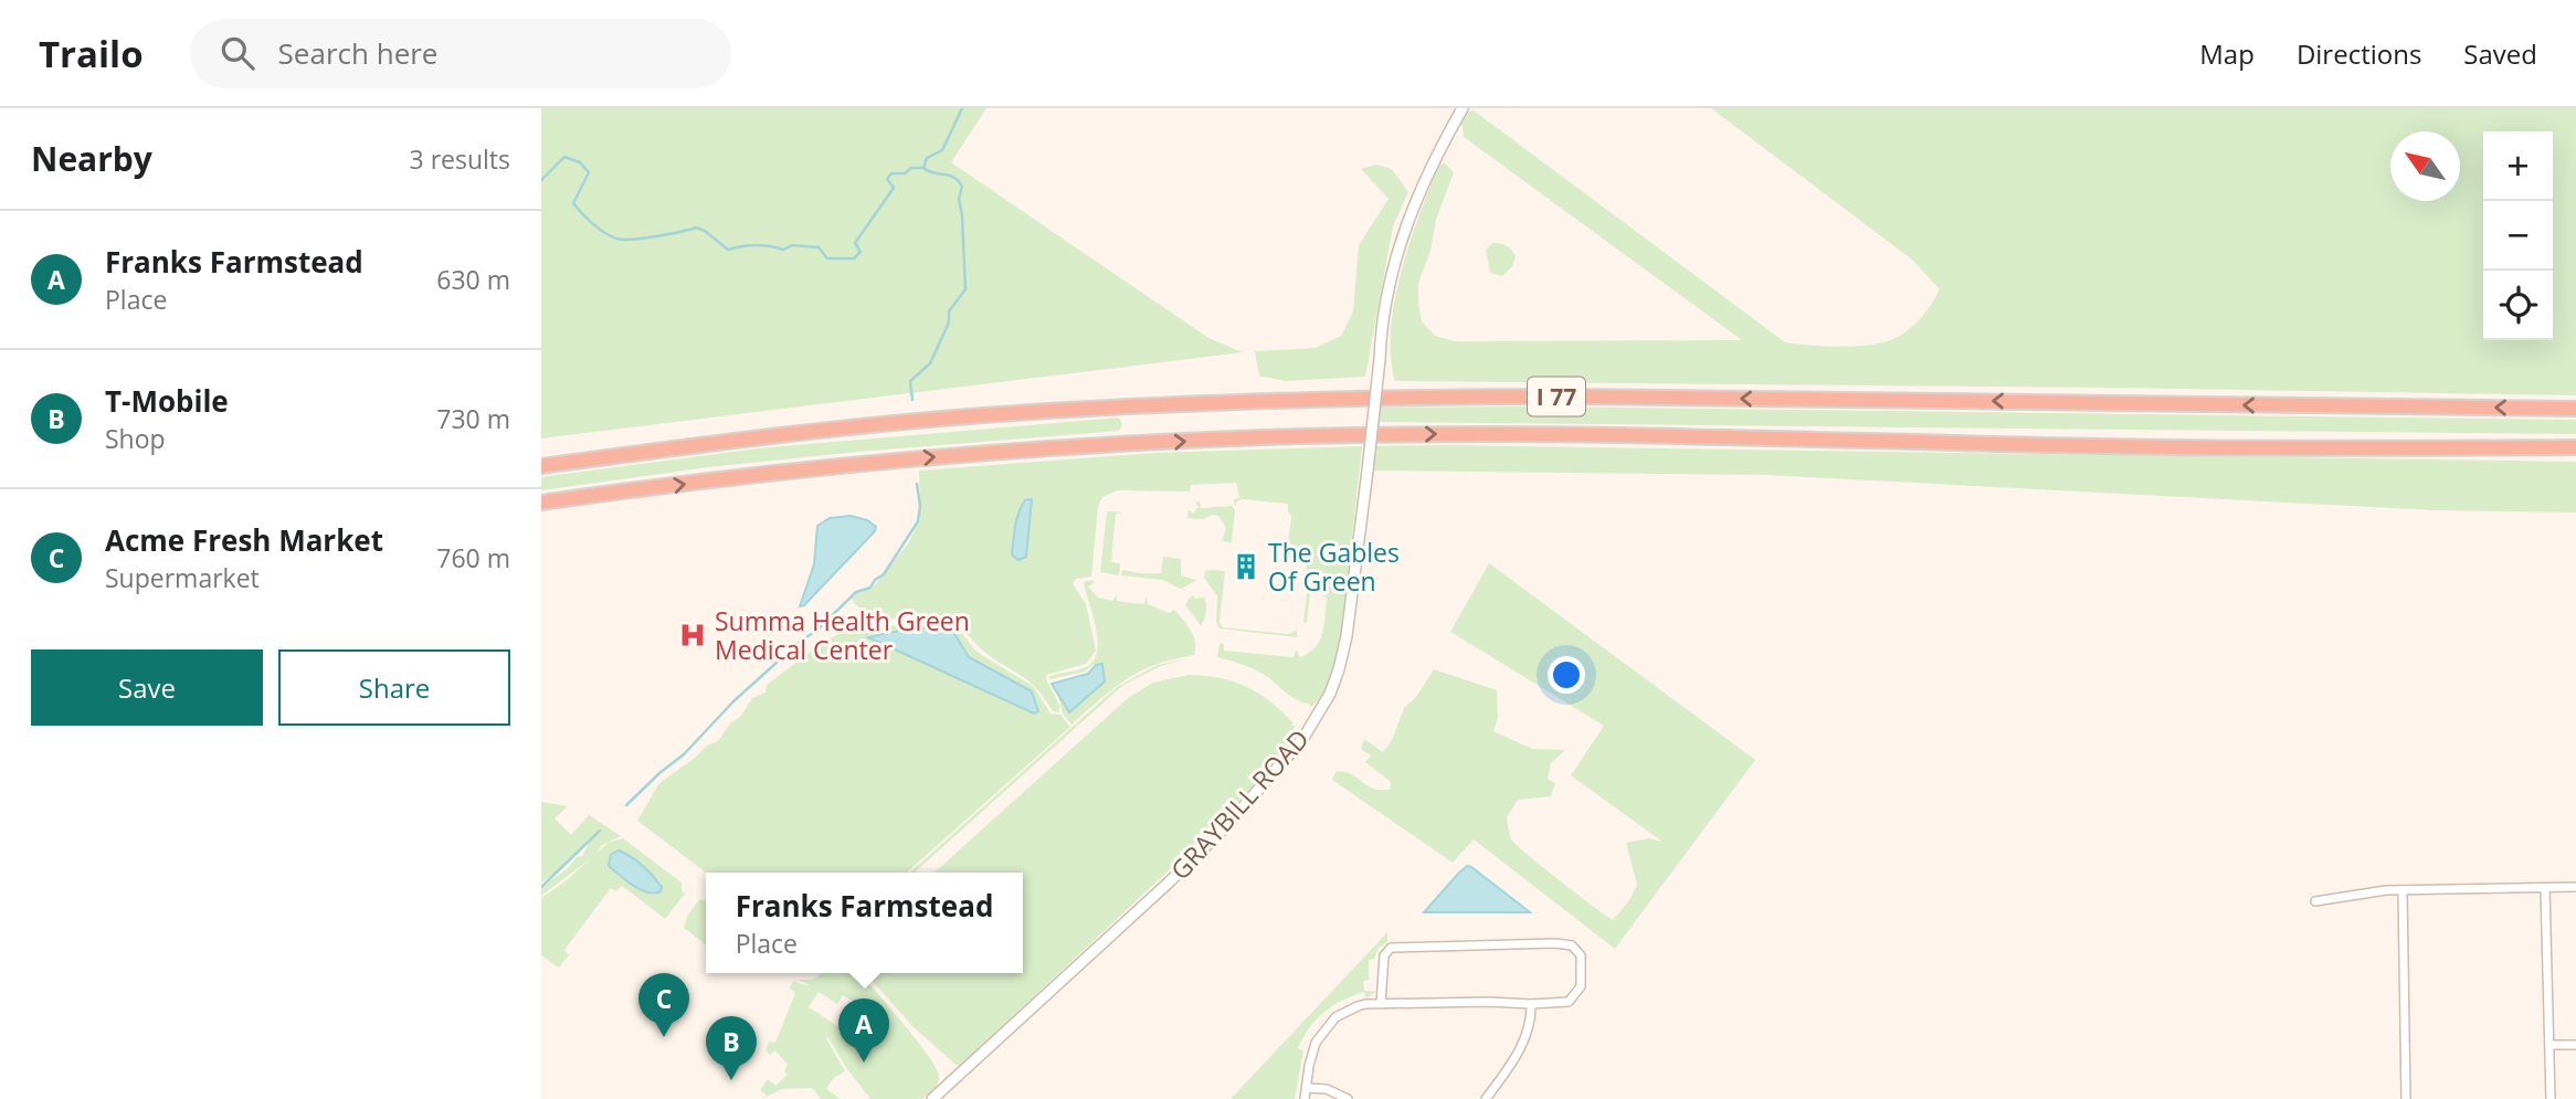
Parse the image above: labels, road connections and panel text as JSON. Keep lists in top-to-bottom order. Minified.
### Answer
{"streets":{"highway":["I 77"],"street":["GRAYBILL ROAD"]},"places":{"building":["The Gables Of Green"],"hospital":["Summa Health Green Medical Center"]},"north":"top left","page":{"header":"Trailo","search":"Search here","nav":["Map","Directions","Saved"],"heading":["Nearby","3 results"],"map_buttons":["+","−"],"list":[{"mark":"A","name":"Franks Farmstead","note":"Place","value":"630 m"},{"mark":"B","name":"T-Mobile","note":"Shop","value":"730 m"},{"mark":"C","name":"Acme Fresh Market","note":"Supermarket","value":"760 m"}],"buttons":["Save","Share"],"popup":["Franks Farmstead","Place"],"pins":["C","A","B"]}}
